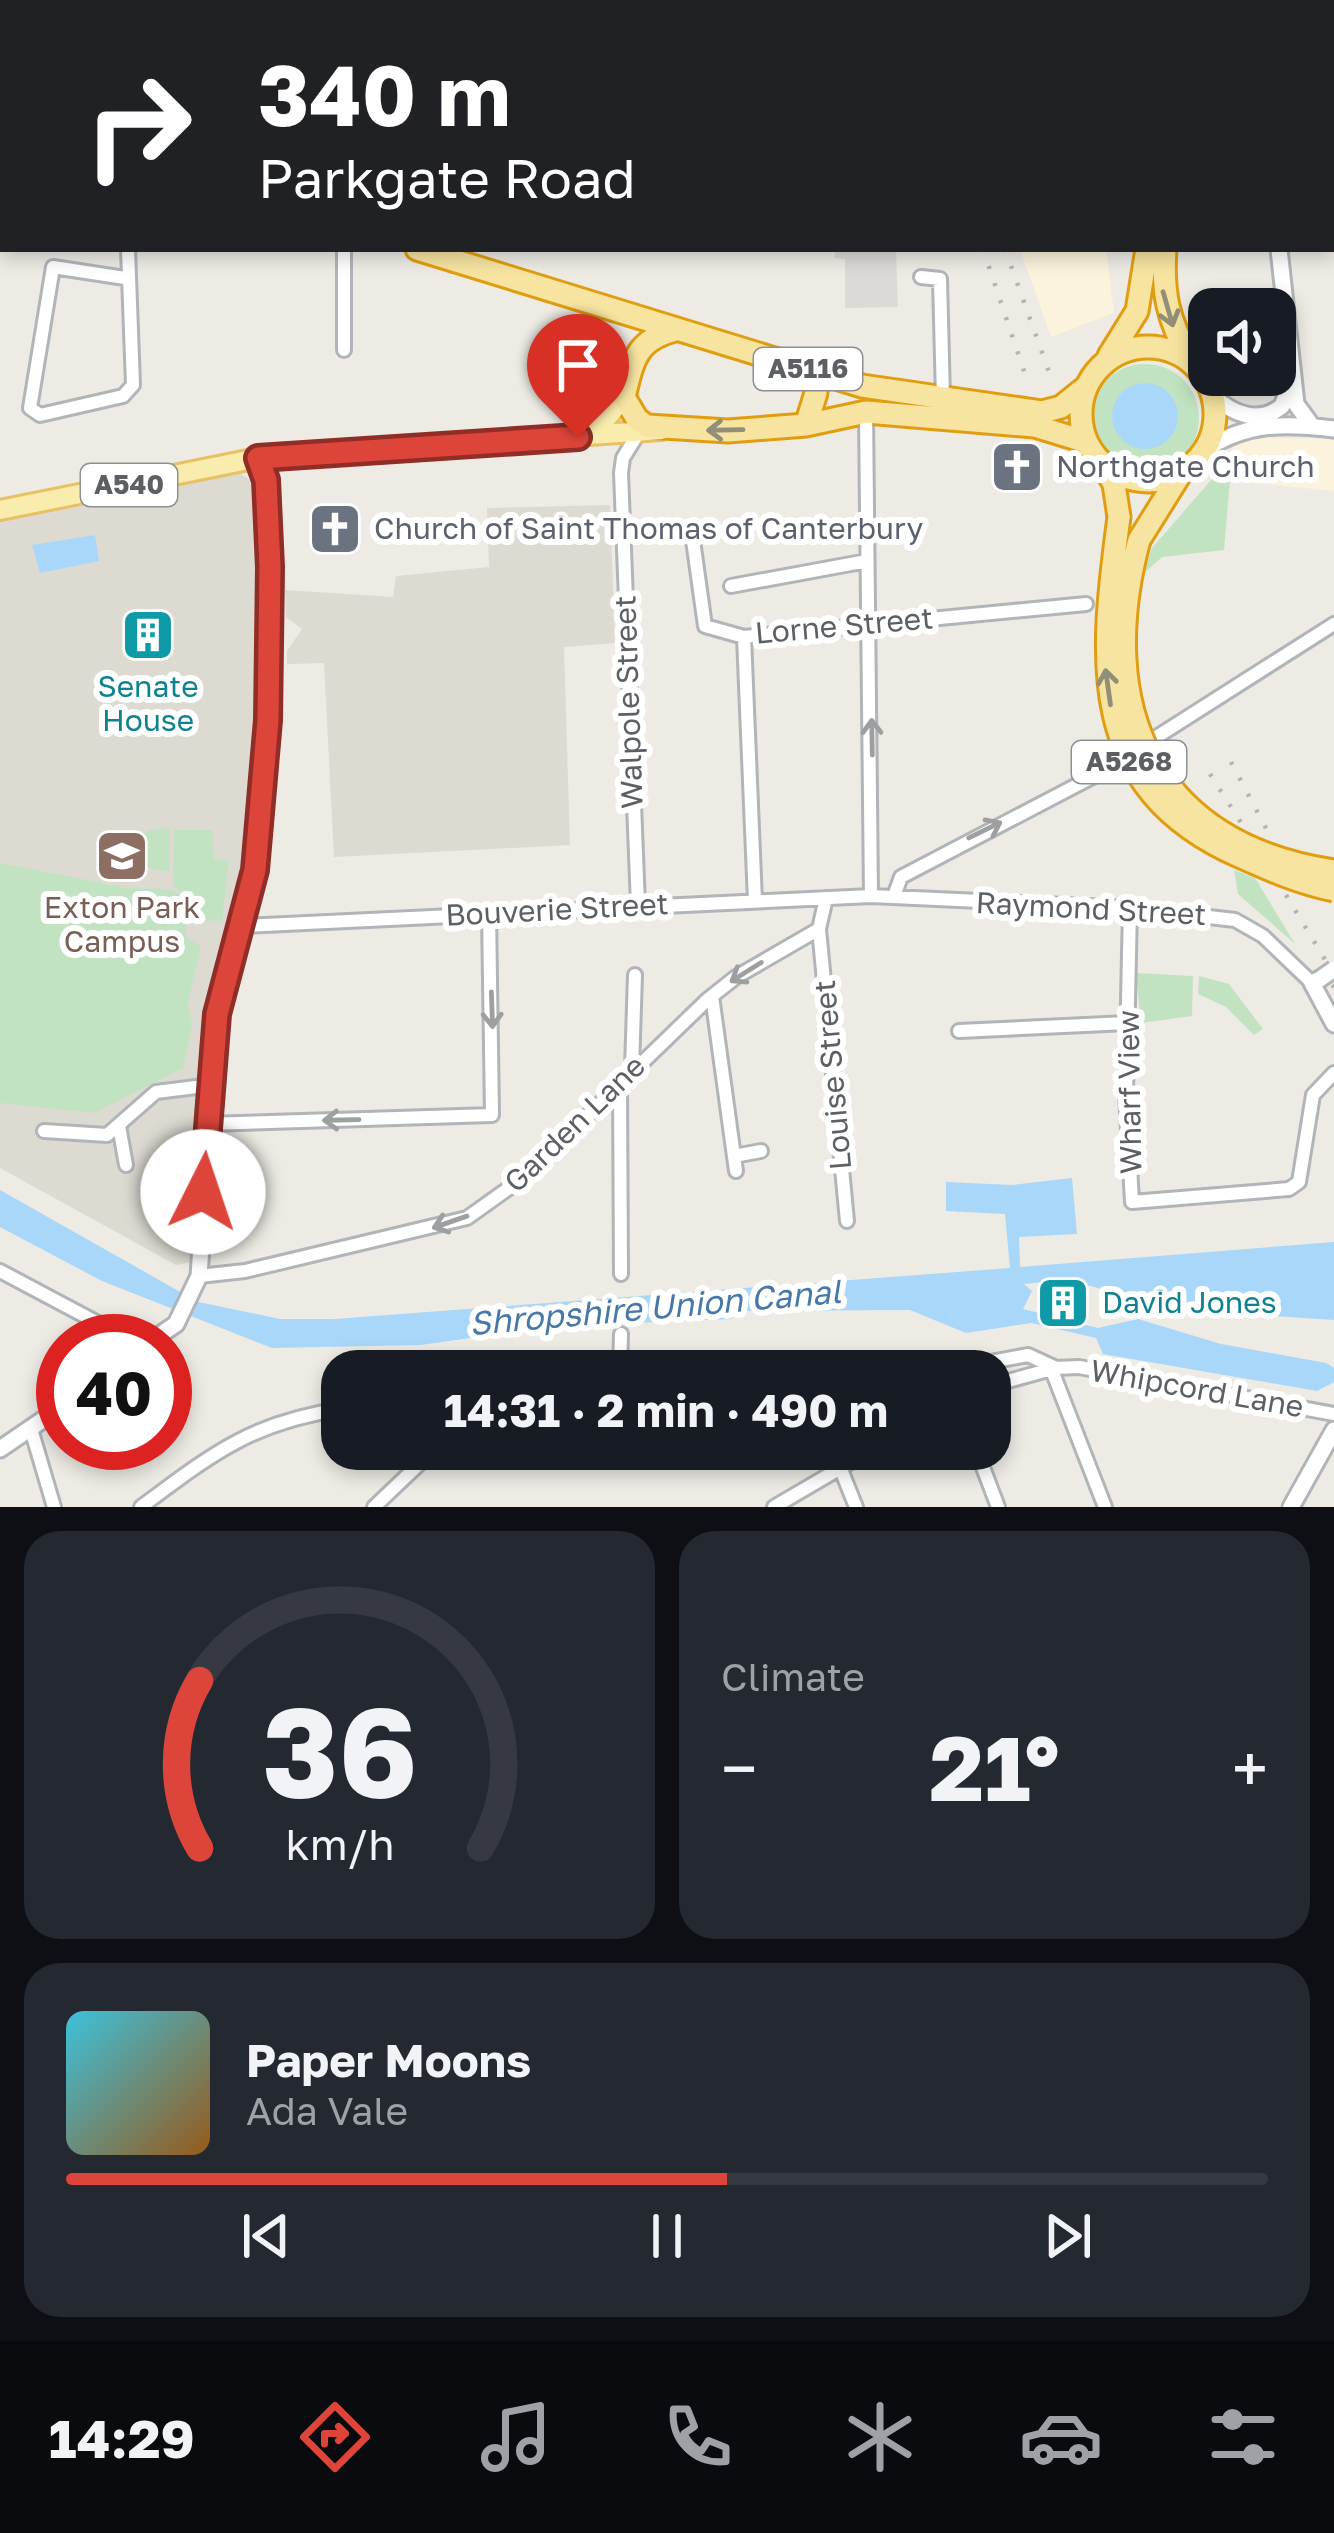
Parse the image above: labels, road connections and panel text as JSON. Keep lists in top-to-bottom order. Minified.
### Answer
{"streets":{"highway":["A5116","A5268"],"main road":["A540"],"street":["Lorne Street","Walpole Street","Raymond Street","Bouverie Street","Louise Street","Wharf View","Garden Lane","Whipcord Lane"]},"crossings":[["A5116","A540"],["A5116","A5268"],["A540","Walpole Street"],["Walpole Street","Bouverie Street"],["Raymond Street","Bouverie Street"],["Raymond Street","Wharf View"],["Louise Street","Garden Lane"]],"one_way":["Garden Lane"],"water":["Shropshire Union Canal"],"places":{"church":["Northgate Church","Church of Saint Thomas of Canterbury"],"building":["Senate House","David Jones"],"school or university":["Exton Park Campus"]},"page":{"turn":["340 m","Parkgate Road"],"limit":"40","trip":"14:31 · 2 min · 490 m","tile":"Climate","heat":["−","21°","+"],"song":["Paper Moons","Ada Vale"],"tabs":"14:29","gauge":["36","km/h"]}}
